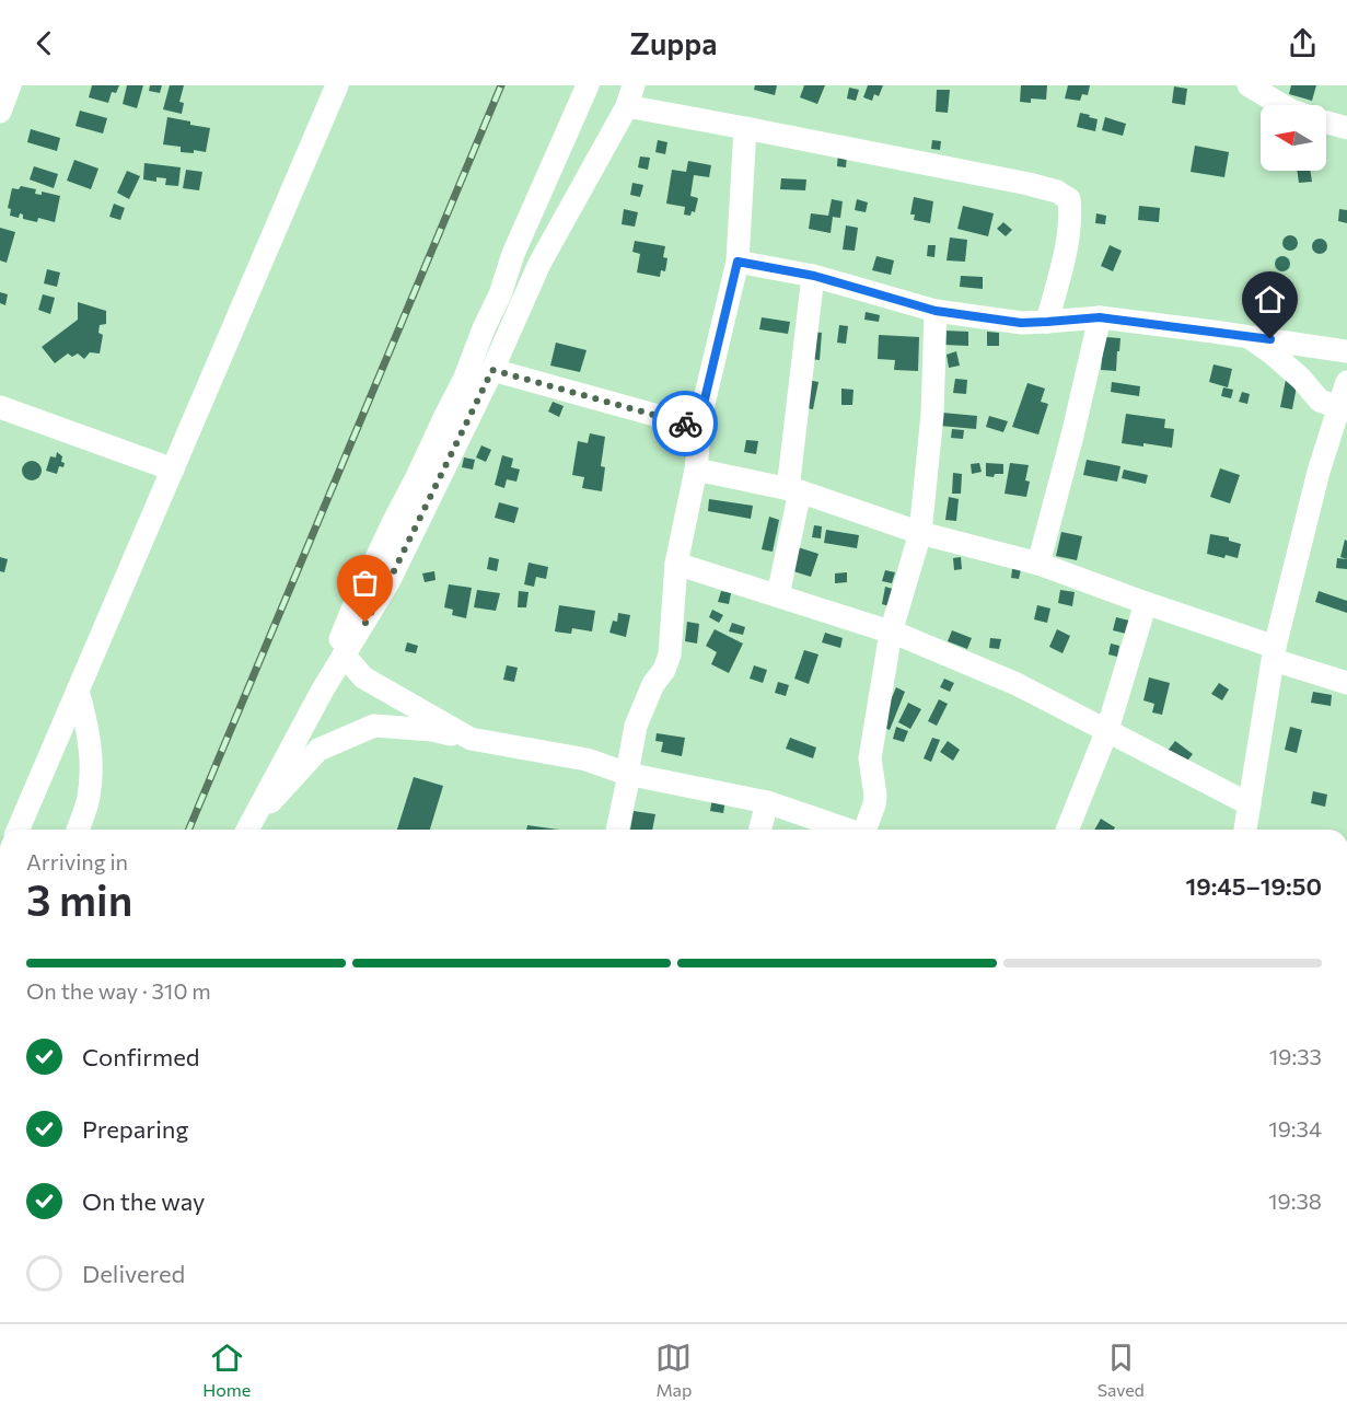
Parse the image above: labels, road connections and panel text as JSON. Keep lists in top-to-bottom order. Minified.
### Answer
{"north":"left","page":{"header":"Zuppa","heading":["3 min","Arriving in","19:45–19:50"],"bar":"On the way · 310 m","list":[["Confirmed","19:33"],["Preparing","19:34"],["On the way","19:38"],"Delivered"],"tabs":["Home","Map","Saved"]}}
